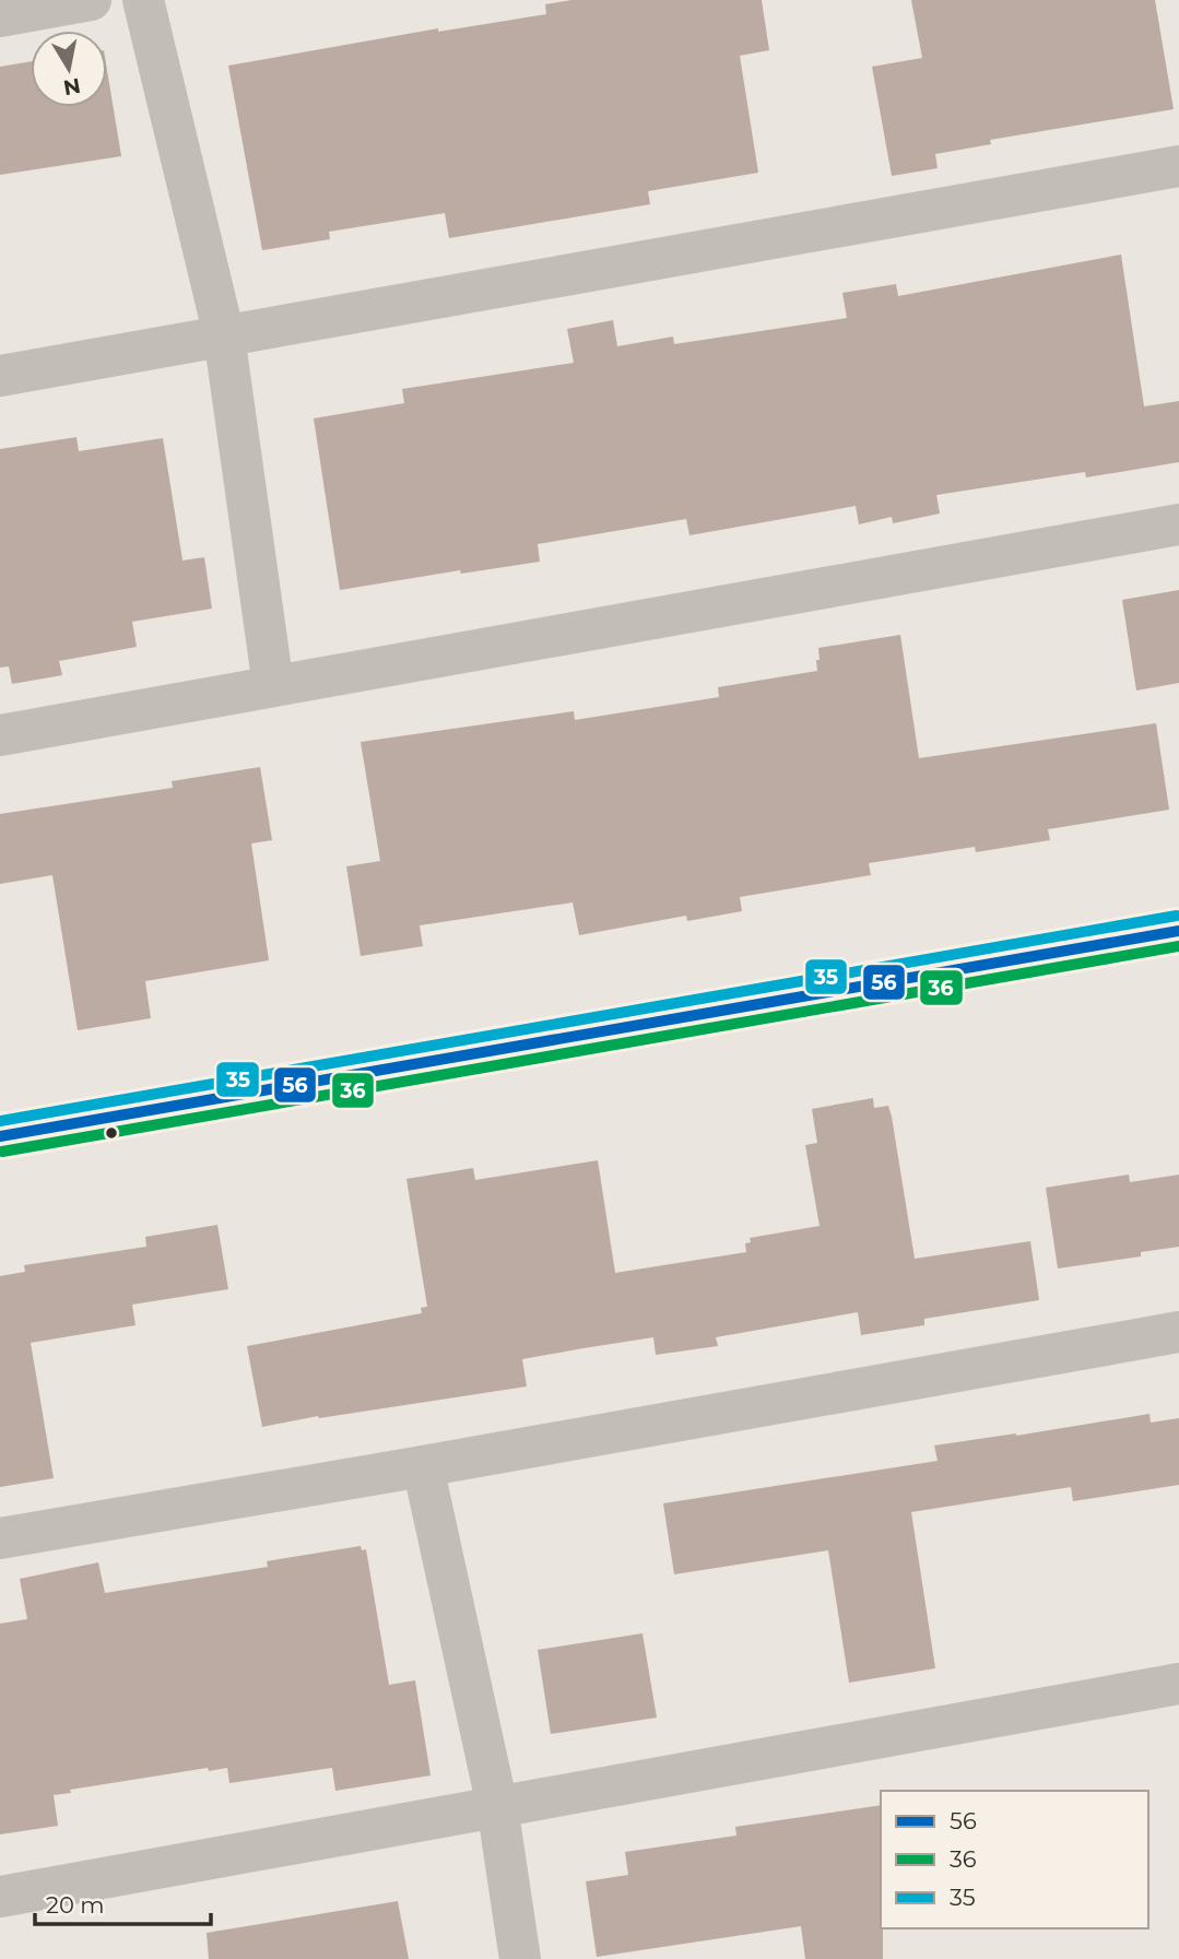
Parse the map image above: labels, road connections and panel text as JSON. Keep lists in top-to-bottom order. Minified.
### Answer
{"lines":["transit line 35","transit line 56","transit line 36"],"legend":["56","36","35"],"scale_bar":"20 m","north":"bottom"}
